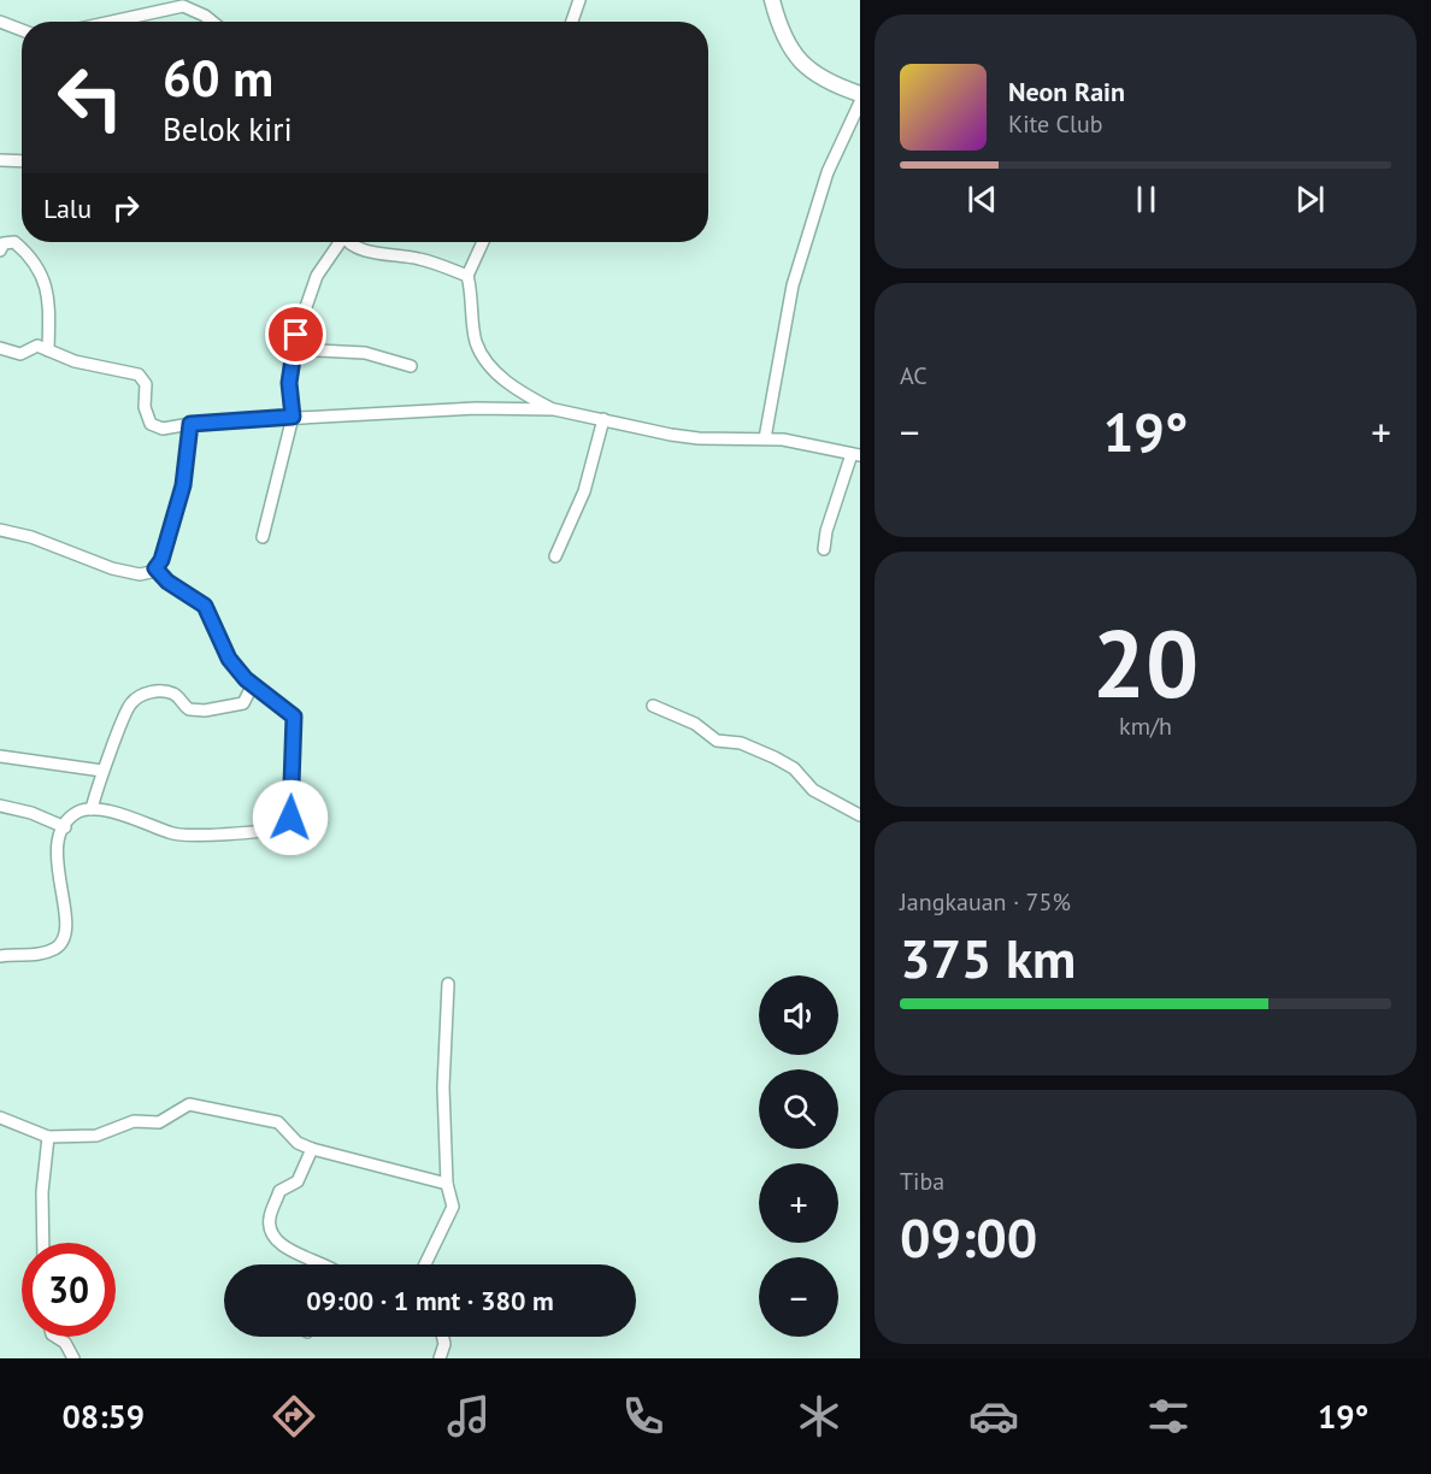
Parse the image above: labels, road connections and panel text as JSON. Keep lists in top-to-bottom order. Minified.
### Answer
{"page":{"turn":["60 m","Belok kiri"],"song":["Neon Rain","Kite Club"],"then":"Lalu","tile":["AC",["20","km/h"],["Jangkauan · 75%","375 km"],["Tiba","09:00"]],"heat":["−","19°","+"],"map_buttons":["+","−"],"limit":"30","trip":"09:00 · 1 mnt · 380 m","tabs":["08:59","19°"]}}
